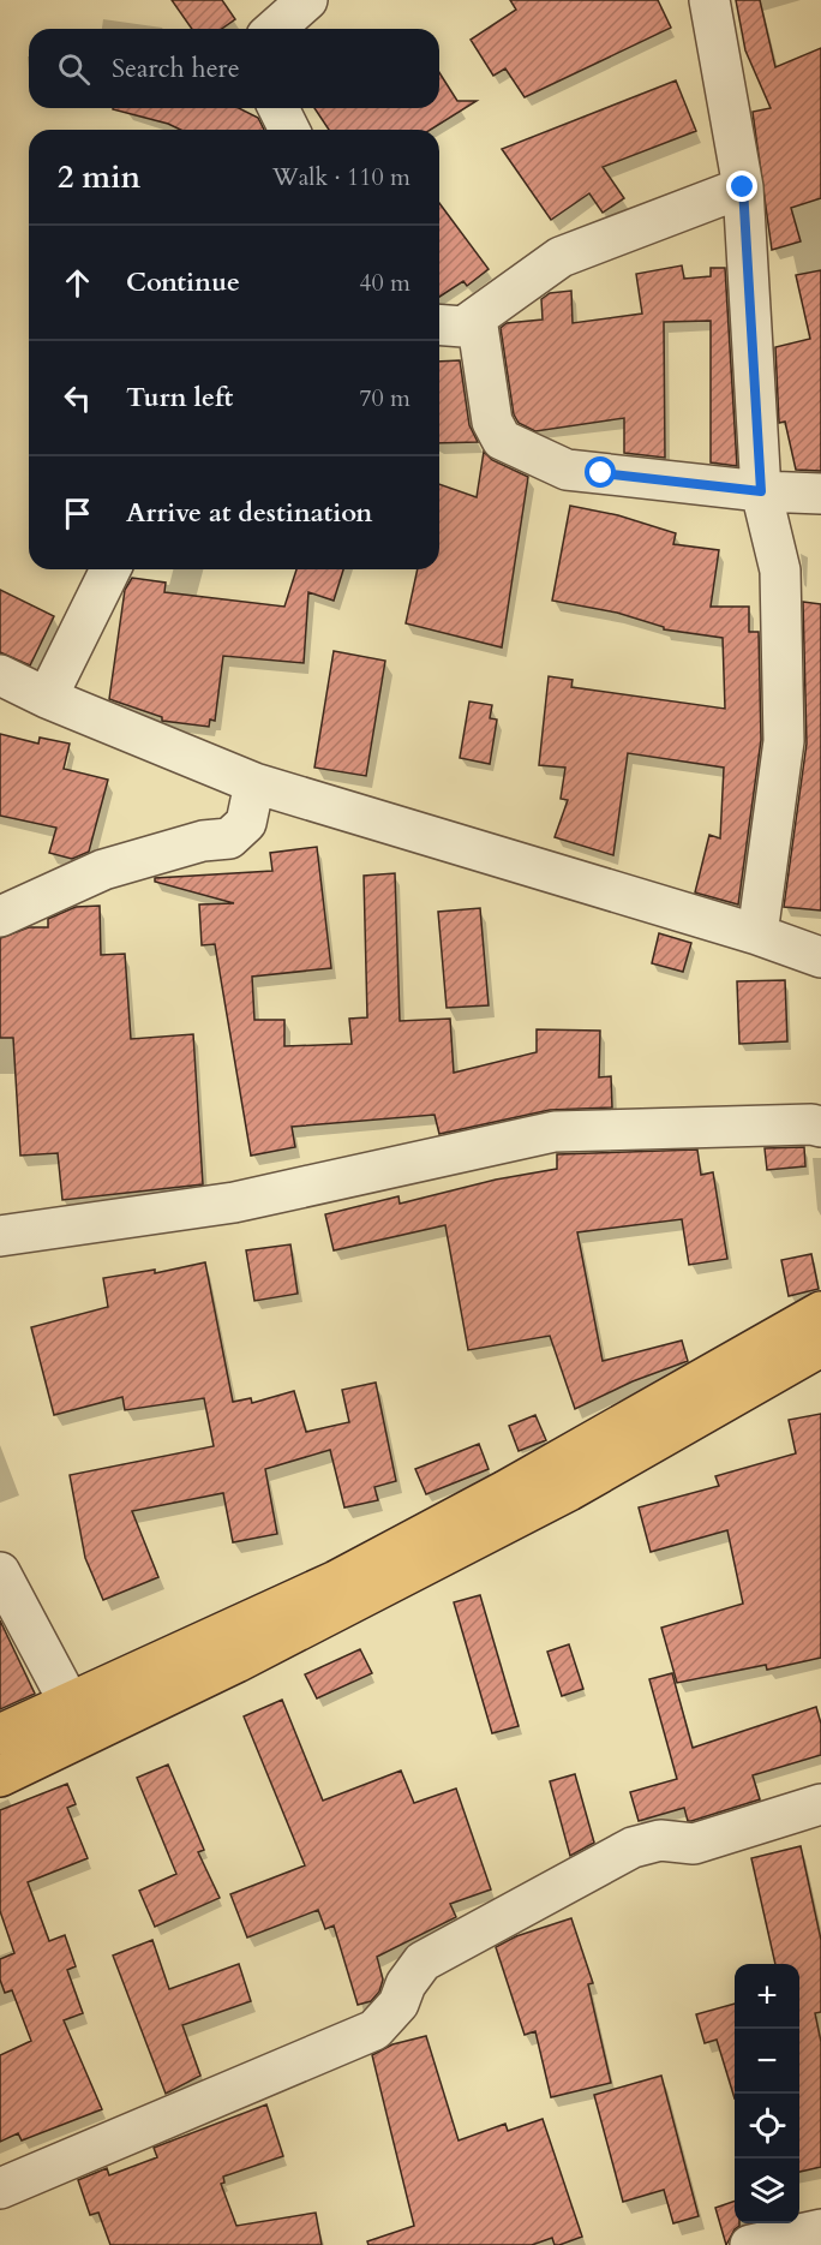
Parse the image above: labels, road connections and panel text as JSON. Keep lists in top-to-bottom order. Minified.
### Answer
{"page":{"search":"Search here","heading":["2 min","Walk · 110 m"],"list":[["Continue","40 m"],["Turn left","70 m"],"Arrive at destination"],"map_buttons":["+","−"]}}
